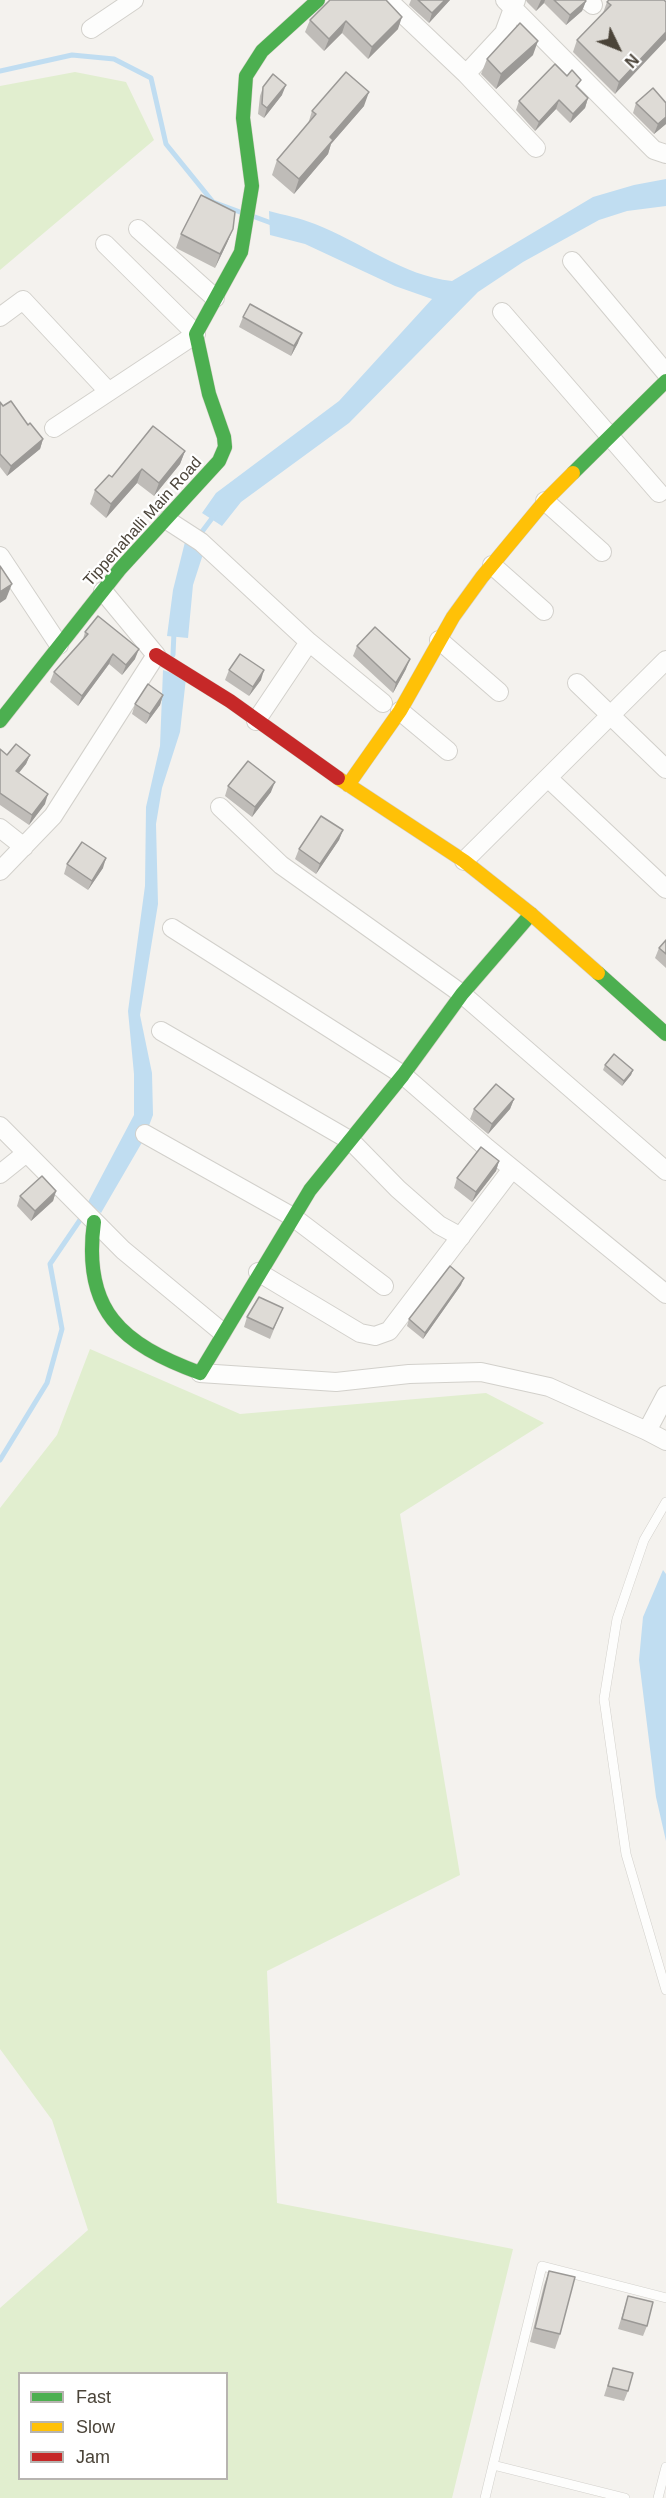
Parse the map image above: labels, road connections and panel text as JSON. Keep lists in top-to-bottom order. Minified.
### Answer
{"streets":{"street":["Tippenahalli Main Road"]},"legend":["Fast","Slow","Jam"],"north":"bottom right"}
